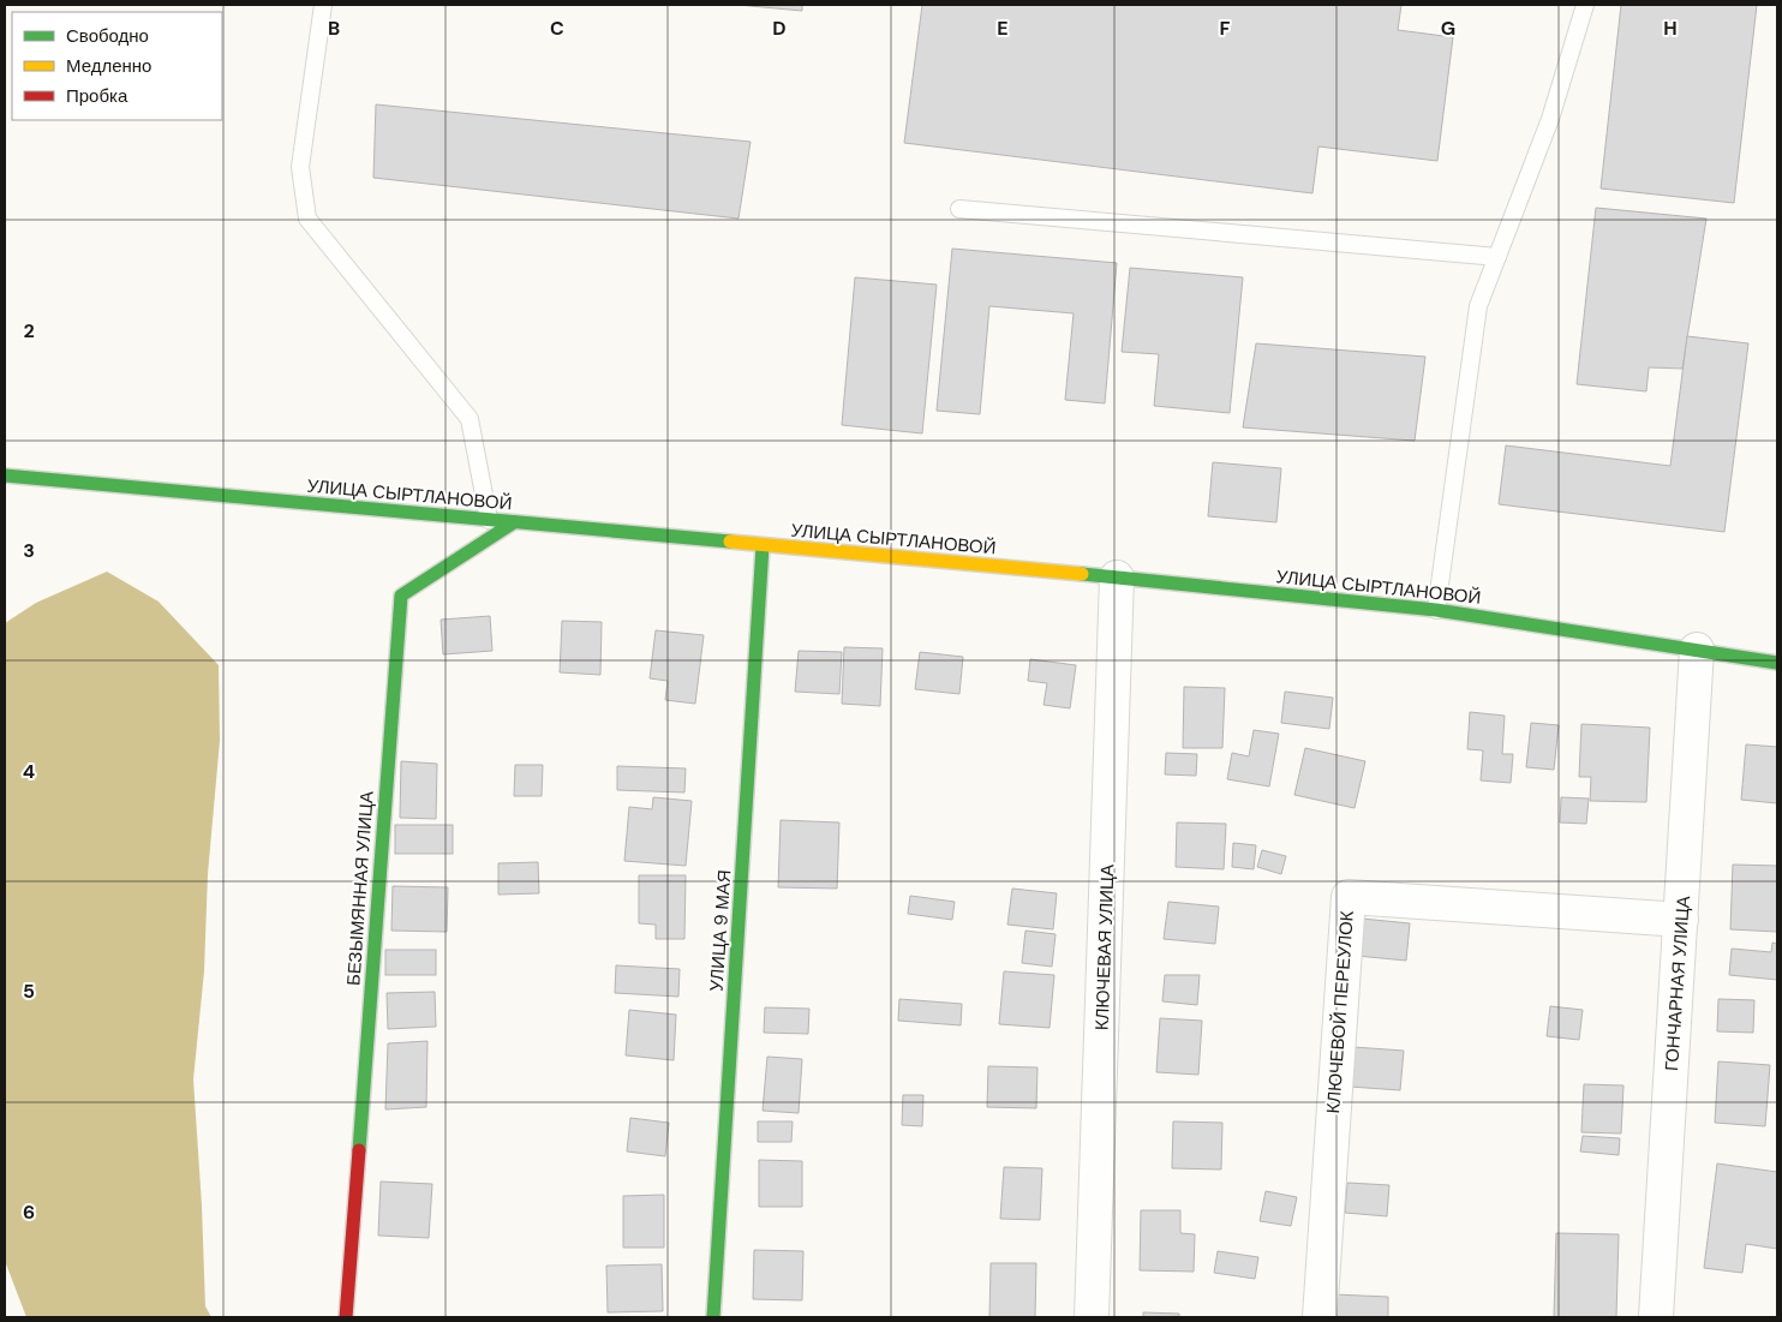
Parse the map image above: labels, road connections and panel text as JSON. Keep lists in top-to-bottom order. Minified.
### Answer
{"streets":{"street":["УЛИЦА СЫРТЛАНОВОЙ","БЕЗЫМЯННАЯ УЛИЦА","УЛИЦА 9 МАЯ","КЛЮЧЕВАЯ УЛИЦА","ГОНЧАРНАЯ УЛИЦА","КЛЮЧЕВОЙ ПЕРЕУЛОК"]},"crossings":[["УЛИЦА СЫРТЛАНОВОЙ","БЕЗЫМЯННАЯ УЛИЦА"],["УЛИЦА СЫРТЛАНОВОЙ","УЛИЦА 9 МАЯ"],["УЛИЦА СЫРТЛАНОВОЙ","КЛЮЧЕВАЯ УЛИЦА"],["УЛИЦА СЫРТЛАНОВОЙ","ГОНЧАРНАЯ УЛИЦА"],["ГОНЧАРНАЯ УЛИЦА","КЛЮЧЕВОЙ ПЕРЕУЛОК"]],"legend":["Свободно","Медленно","Пробка"],"grid":{"columns":["B","C","D","E","F","G","H"],"rows":["2","3","4","5","6"]}}
